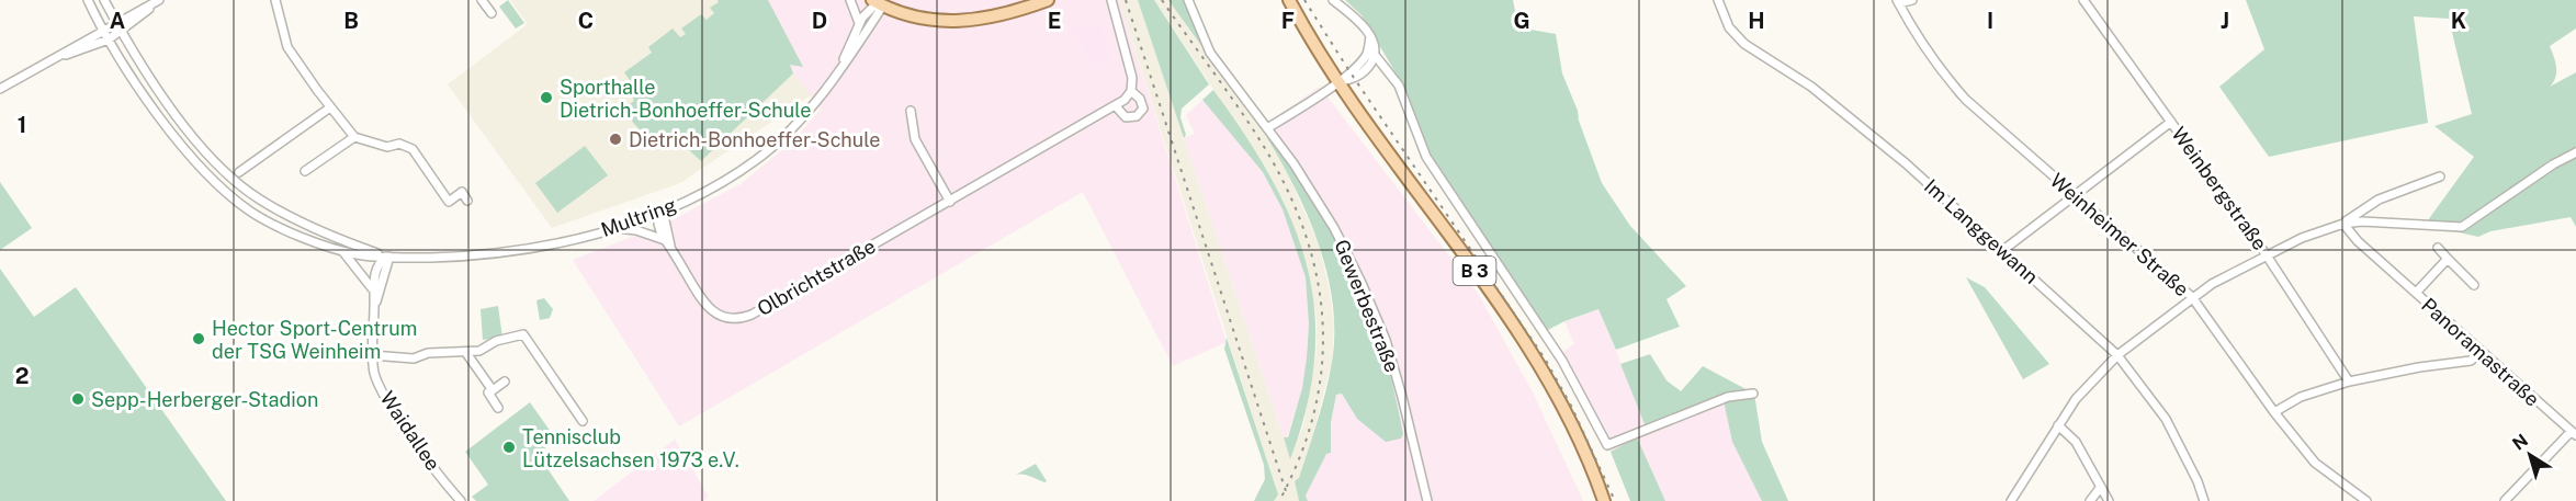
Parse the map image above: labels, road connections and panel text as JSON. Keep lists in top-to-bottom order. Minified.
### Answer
{"streets":{"main road":["B 3"],"street":["Weinbergstraße","Multring","Im Langgewann","Weinheimer Straße","Olbrichtstraße","Gewerbestraße","Panoramastraße","Waidallee"]},"crossings":[["Multring","Olbrichtstraße"],["Multring","Waidallee"]],"places":["Sporthalle Dietrich-Bonhoeffer-Schule","Dietrich-Bonhoeffer-Schule","Hector Sport-Centrum der TSG Weinheim","Sepp-Herberger-Stadion","Tennisclub Lützelsachsen 1973 e.V."],"north":"top left","grid":{"columns":["A","B","C","D","E","F","G","H","I","J","K"],"rows":["1","2"]}}
